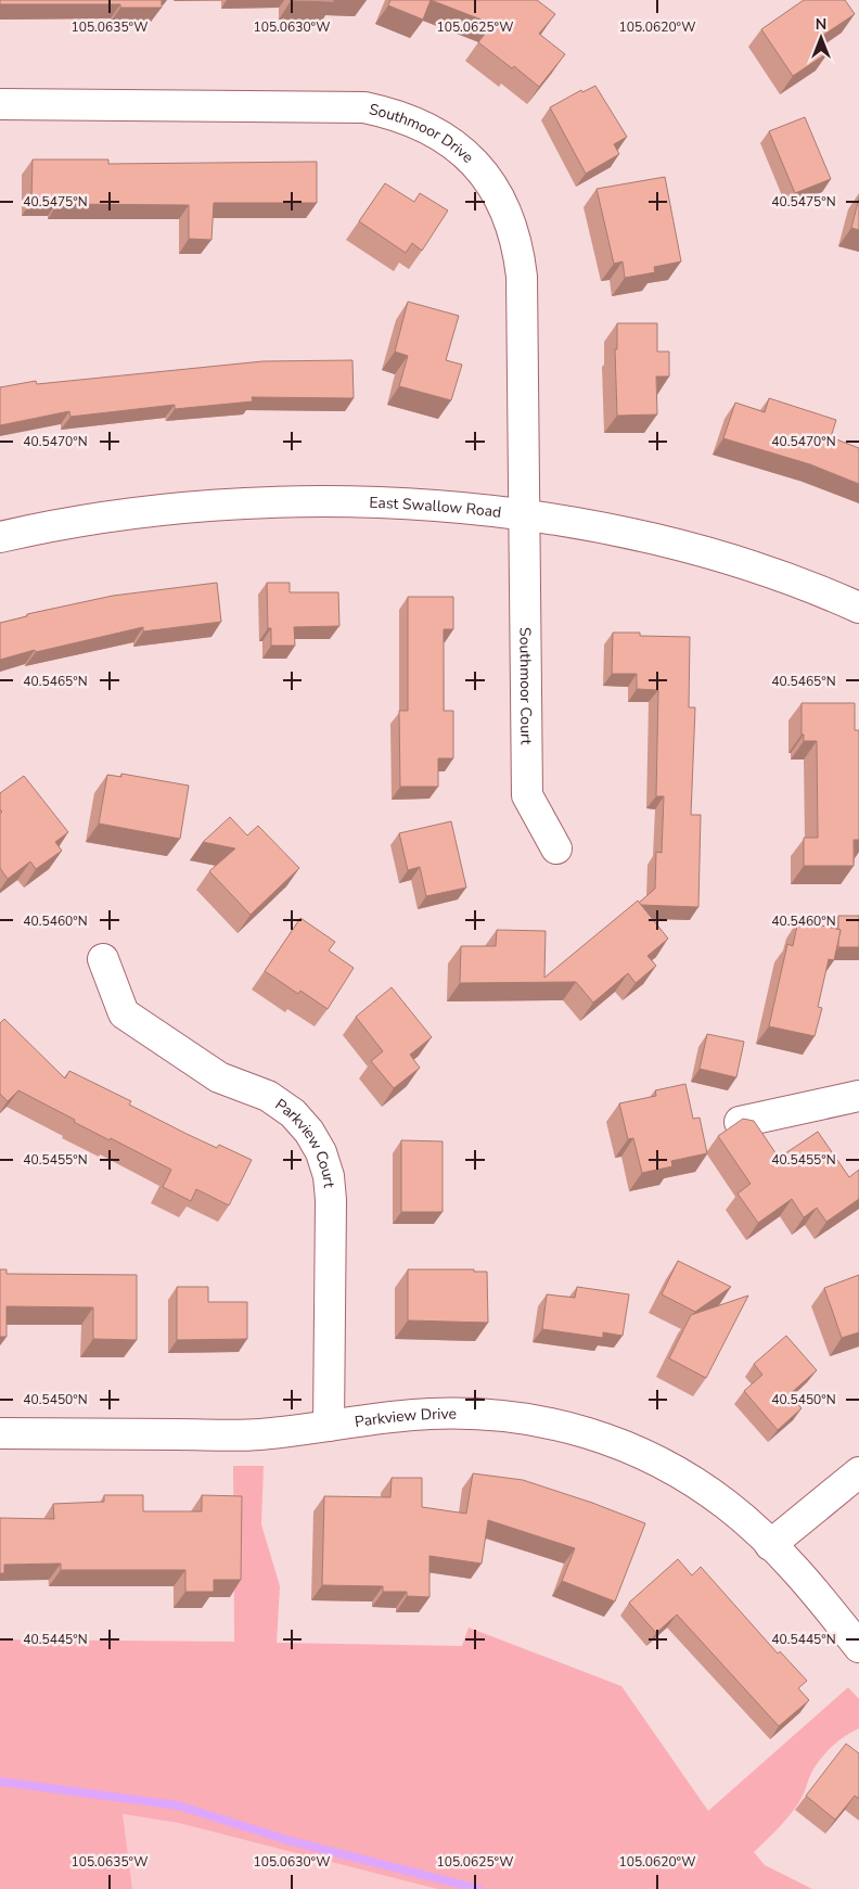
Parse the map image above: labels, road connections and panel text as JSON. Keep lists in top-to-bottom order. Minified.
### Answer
{"streets":{"street":["Southmoor Drive","East Swallow Road","Southmoor Court","Parkview Court","Parkview Drive"]},"crossings":[["Southmoor Drive","East Swallow Road"],["Southmoor Drive","Southmoor Court"],["East Swallow Road","Southmoor Court"],["Parkview Court","Parkview Drive"]],"north":"top","coordinates":["105.0635°W","105.0630°W","105.0625°W","105.0620°W","40.5475°N","40.5470°N","40.5465°N","40.5460°N","40.5455°N","40.5450°N","40.5445°N"]}
